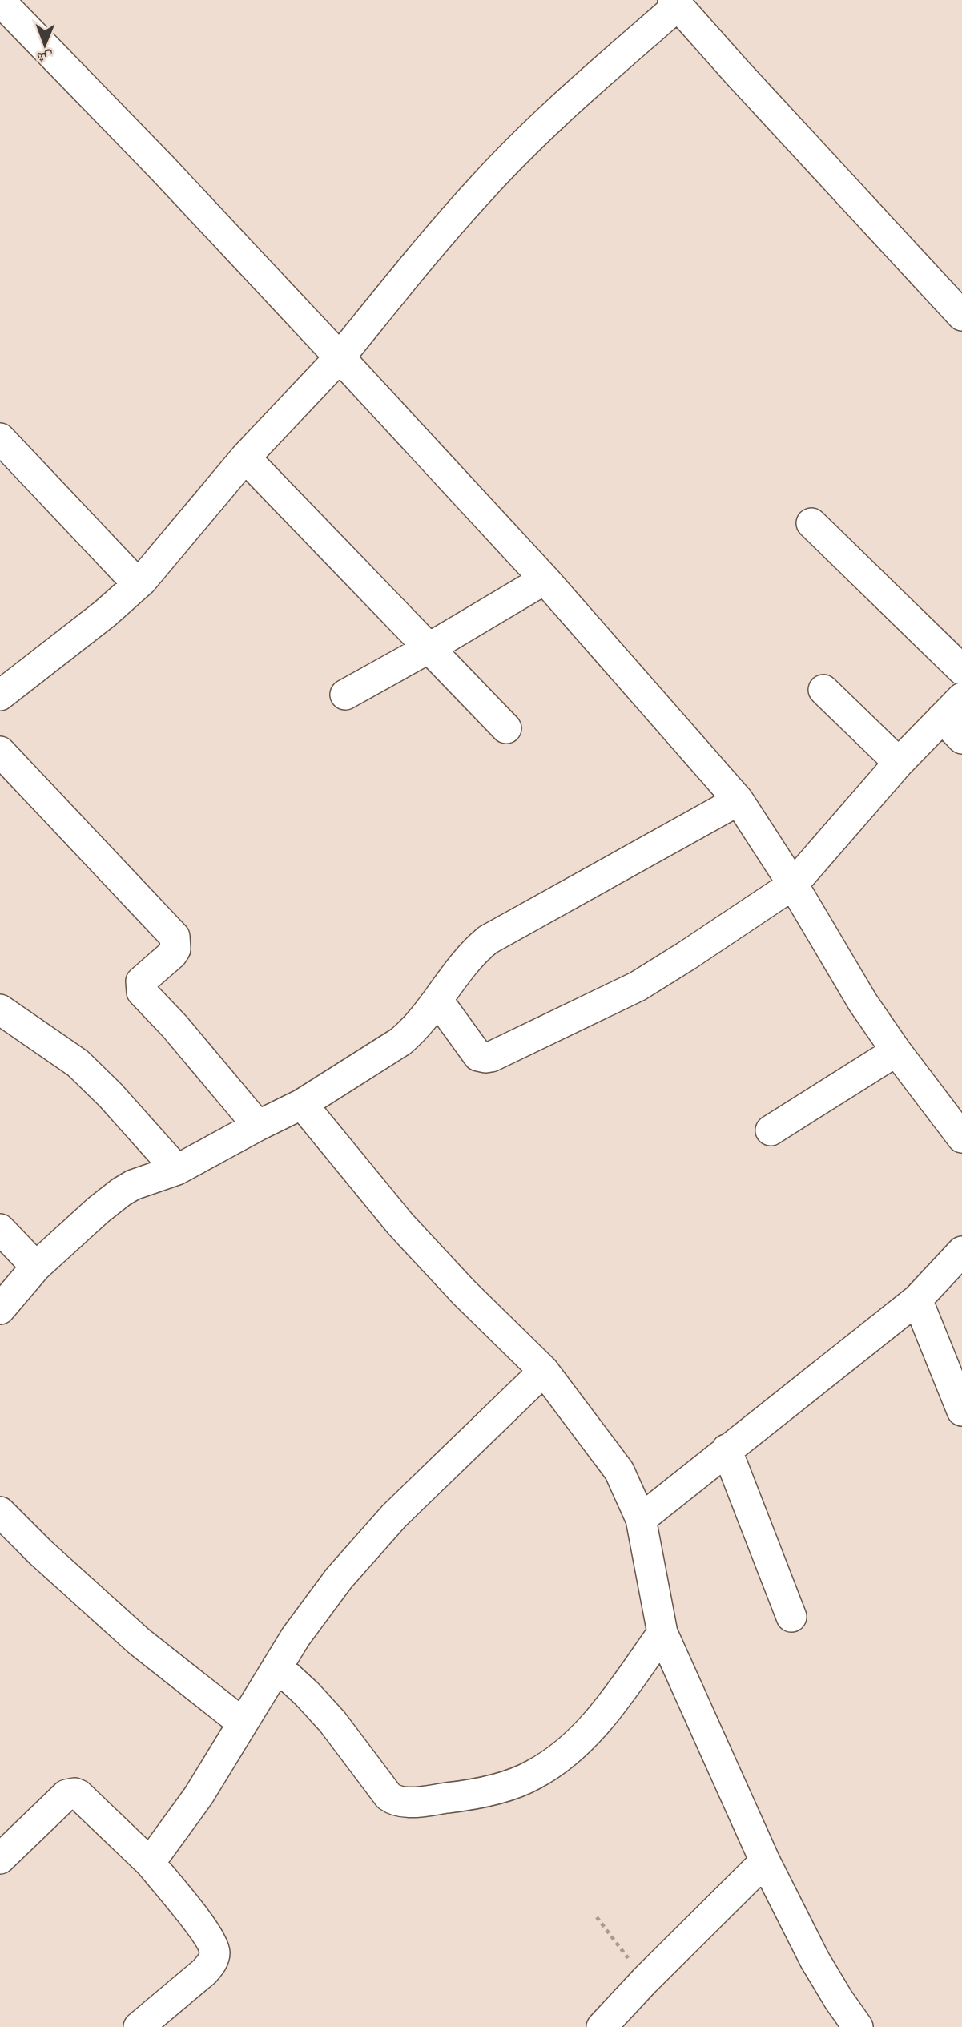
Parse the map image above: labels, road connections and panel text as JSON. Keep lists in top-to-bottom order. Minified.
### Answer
{"north":"bottom"}
